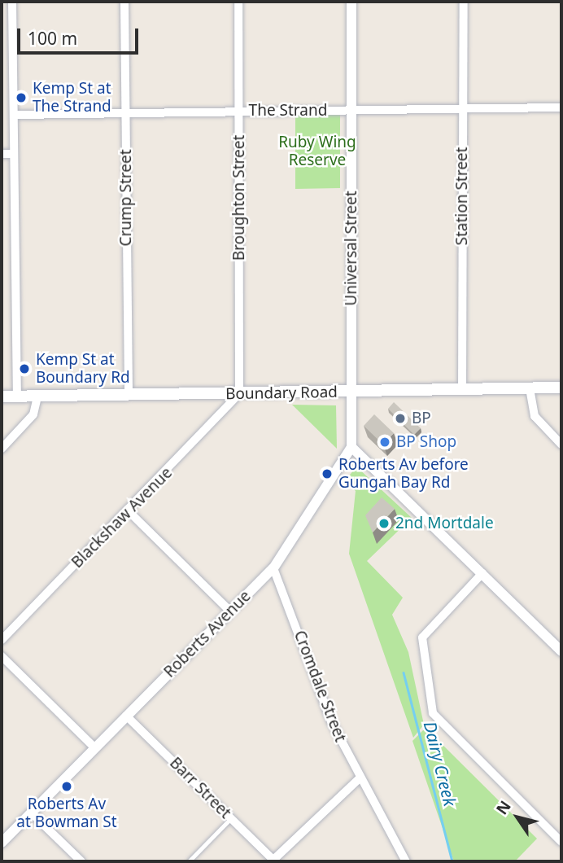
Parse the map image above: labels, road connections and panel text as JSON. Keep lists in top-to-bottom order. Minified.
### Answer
{"streets":{"main road":["Boundary Road"],"street":["The Strand","Station Street","Crump Street","Broughton Street","Universal Street","Blackshaw Avenue","Roberts Avenue","Cromdale Street","Barr Street"]},"crossings":[["The Strand","Station Street"],["The Strand","Crump Street"],["The Strand","Broughton Street"],["The Strand","Universal Street"],["Station Street","Boundary Road"],["Crump Street","Boundary Road"],["Broughton Street","Boundary Road"],["Broughton Street","Blackshaw Avenue"],["Universal Street","Boundary Road"],["Boundary Road","Blackshaw Avenue"],["Roberts Avenue","Cromdale Street"],["Roberts Avenue","Barr Street"]],"water":["Dairy Creek"],"parks":["Ruby Wing Reserve"],"places":["Kemp St at The Strand","Kemp St at Boundary Rd","BP","BP Shop","Roberts Av before Gungah Bay Rd","2nd Mortdale","Roberts Av at Bowman St"],"scale_bar":"100 m","north":"top left"}
